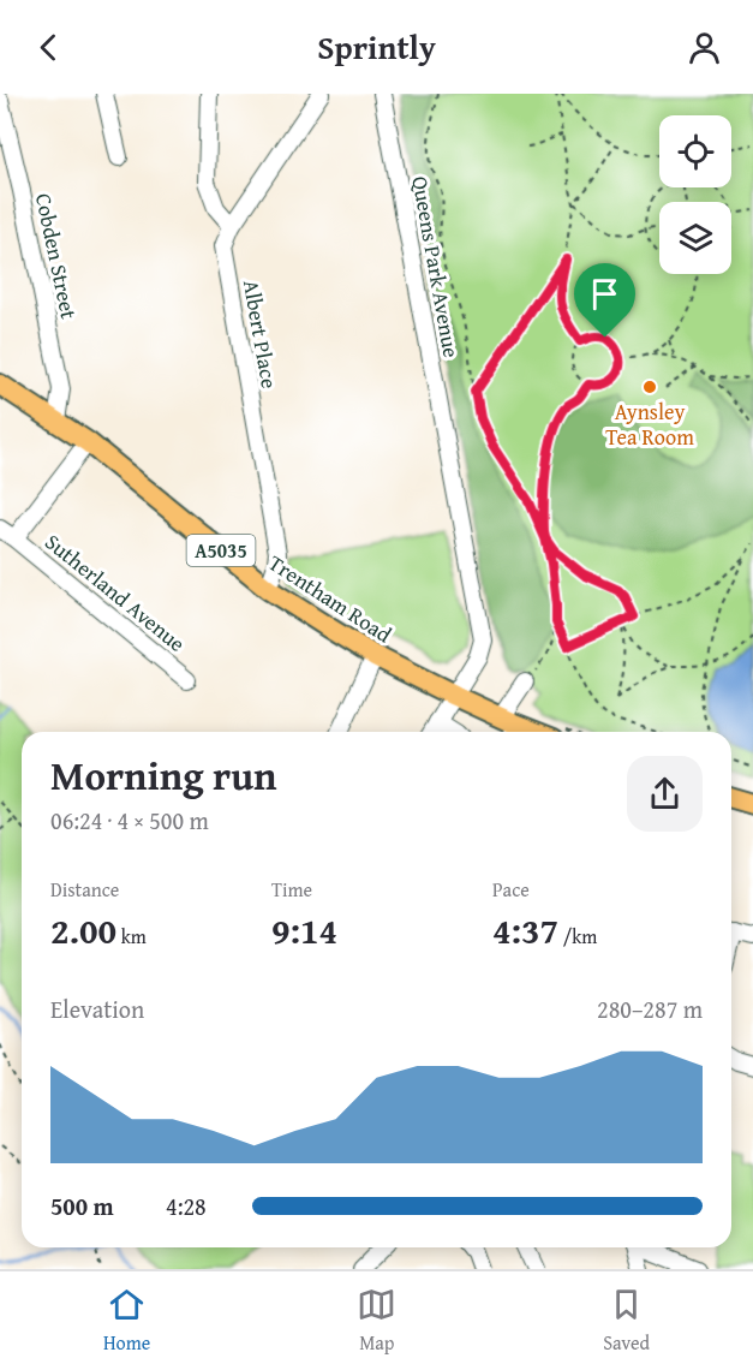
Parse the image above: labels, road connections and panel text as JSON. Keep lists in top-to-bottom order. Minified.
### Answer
{"streets":{"main road":["A5035","Trentham Road"],"street":["Cobden Street","Queens Park Avenue","Albert Place","Sutherland Avenue"]},"crossings":[["Cobden Street","Trentham Road"],["Queens Park Avenue","Trentham Road"],["Albert Place","Trentham Road"],["Sutherland Avenue","Trentham Road"]],"places":["Aynsley Tea Room"],"page":{"header":"Sprintly","heading":["Morning run","06:24 · 4 × 500 m"],"stats":[["Distance","2.00 km"],["Time","9:14"],["Pace","4:37 /km"]],"chart":["Elevation","280–287 m"],"list":[{"name":"500 m","note":"4:28"}],"tabs":["Home","Map","Saved"]}}
